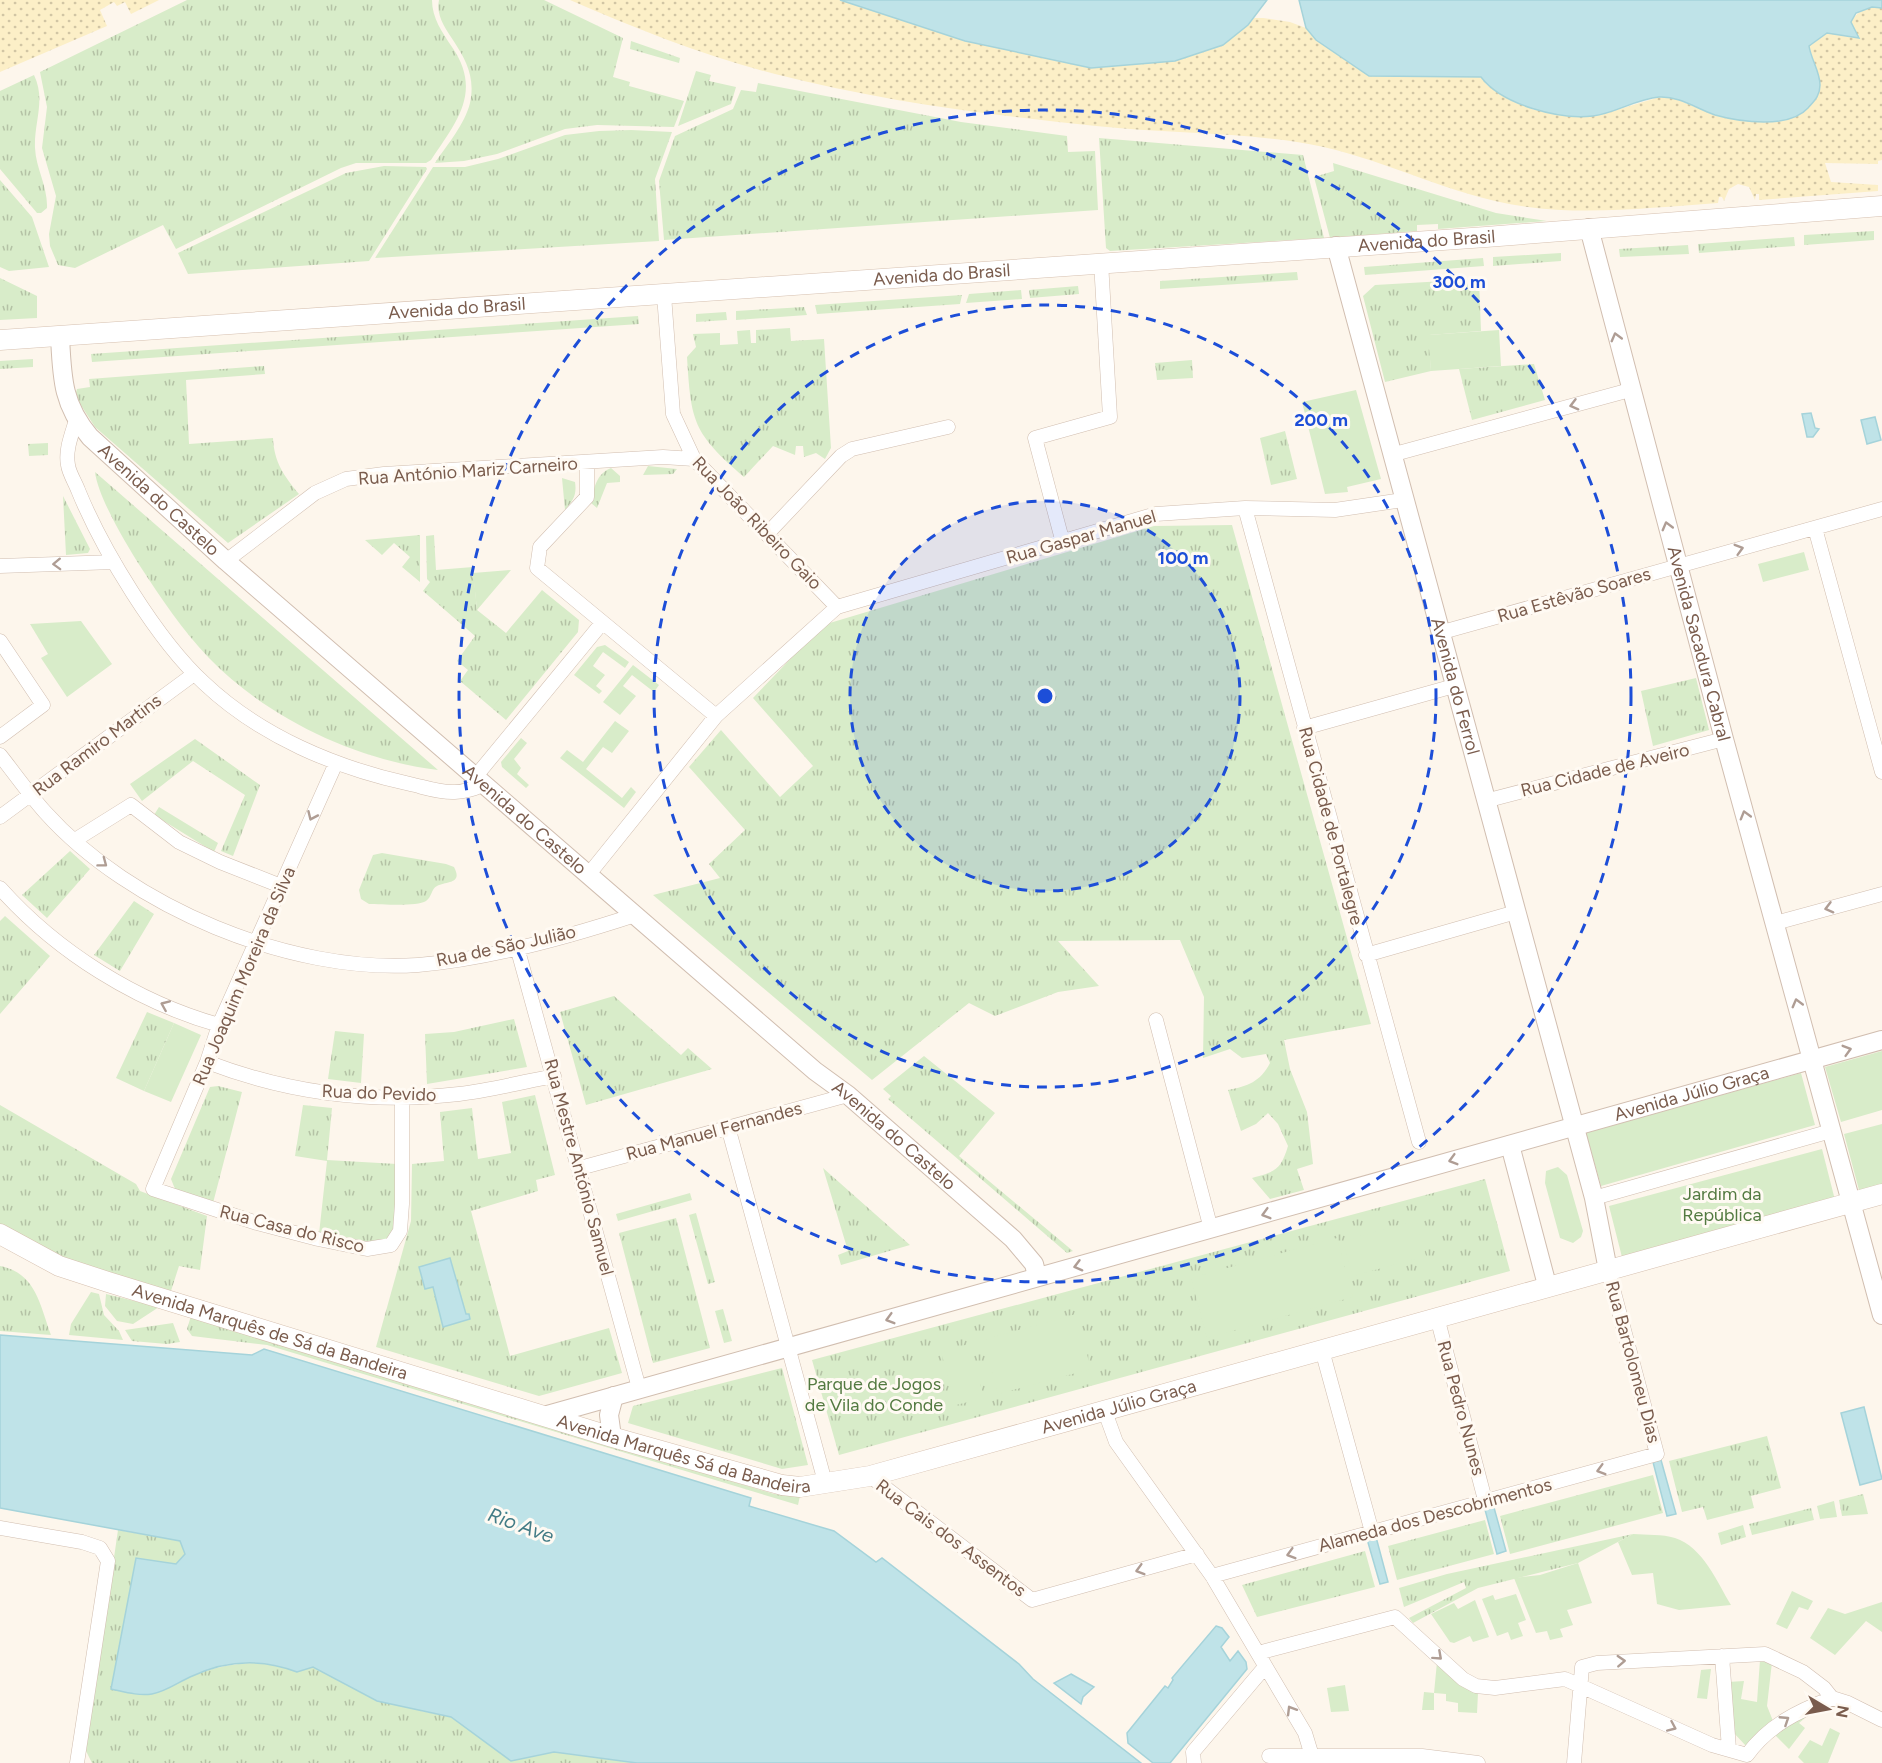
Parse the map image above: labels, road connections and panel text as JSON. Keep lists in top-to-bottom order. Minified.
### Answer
{"streets":{"main road":["Avenida do Brasil","Avenida Júlio Graça","Avenida Marquês de Sá da Bandeira","Avenida Marquês Sá da Bandeira"],"street":["Rua António Mariz Carneiro","Avenida do Castelo","Rua João Ribeiro Gaio","Rua Gaspar Manuel","Rua Estêvão Soares","Avenida Sacadura Cabral","Avenida do Ferrol","Rua Ramiro Martins","Rua Cidade de Aveiro","Rua Cidade de Portalegre","Rua de São Julião","Rua Joaquim Moreira da Silva","Rua do Pevido","Rua Manuel Fernandes","Rua Mestre António Samuel","Rua Casa do Risco","Rua Bartolomeu Dias","Rua Pedro Nunes","Alameda dos Descobrimentos","Rua Cais dos Assentos"]},"crossings":[["Avenida do Brasil","Avenida do Castelo"],["Avenida do Brasil","Rua João Ribeiro Gaio"],["Avenida do Brasil","Avenida Sacadura Cabral"],["Avenida do Brasil","Avenida do Ferrol"],["Rua António Mariz Carneiro","Avenida do Castelo"],["Rua António Mariz Carneiro","Rua João Ribeiro Gaio"],["Avenida do Castelo","Rua de São Julião"],["Avenida do Castelo","Avenida Júlio Graça"],["Avenida do Castelo","Rua Manuel Fernandes"],["Rua João Ribeiro Gaio","Rua Gaspar Manuel"],["Rua Gaspar Manuel","Avenida do Ferrol"],["Rua Gaspar Manuel","Rua Cidade de Portalegre"],["Rua Estêvão Soares","Avenida Sacadura Cabral"],["Rua Estêvão Soares","Avenida do Ferrol"],["Avenida Sacadura Cabral","Rua Cidade de Aveiro"],["Avenida Sacadura Cabral","Avenida Júlio Graça"],["Avenida do Ferrol","Rua Cidade de Aveiro"],["Avenida do Ferrol","Avenida Júlio Graça"],["Rua Ramiro Martins","Rua de São Julião"],["Rua de São Julião","Rua Joaquim Moreira da Silva"],["Rua de São Julião","Rua Mestre António Samuel"],["Rua Joaquim Moreira da Silva","Rua do Pevido"],["Rua Joaquim Moreira da Silva","Rua Casa do Risco"],["Rua do Pevido","Rua Mestre António Samuel"],["Rua do Pevido","Rua Casa do Risco"],["Avenida Júlio Graça","Rua Mestre António Samuel"],["Avenida Júlio Graça","Avenida Marquês de Sá da Bandeira"],["Avenida Júlio Graça","Rua Bartolomeu Dias"],["Avenida Júlio Graça","Rua Pedro Nunes"],["Avenida Júlio Graça","Avenida Marquês Sá da Bandeira"],["Avenida Júlio Graça","Rua Cais dos Assentos"],["Rua Manuel Fernandes","Rua Mestre António Samuel"],["Avenida Marquês de Sá da Bandeira","Avenida Marquês Sá da Bandeira"],["Rua Bartolomeu Dias","Alameda dos Descobrimentos"],["Rua Pedro Nunes","Alameda dos Descobrimentos"]],"one_way":["Avenida Sacadura Cabral","Alameda dos Descobrimentos","Rua Cais dos Assentos"],"water":["Rio Ave"],"parks":["Jardim da República","Parque de Jogos de Vila do Conde"],"north":"right","rings":["300 m","200 m","100 m"]}
